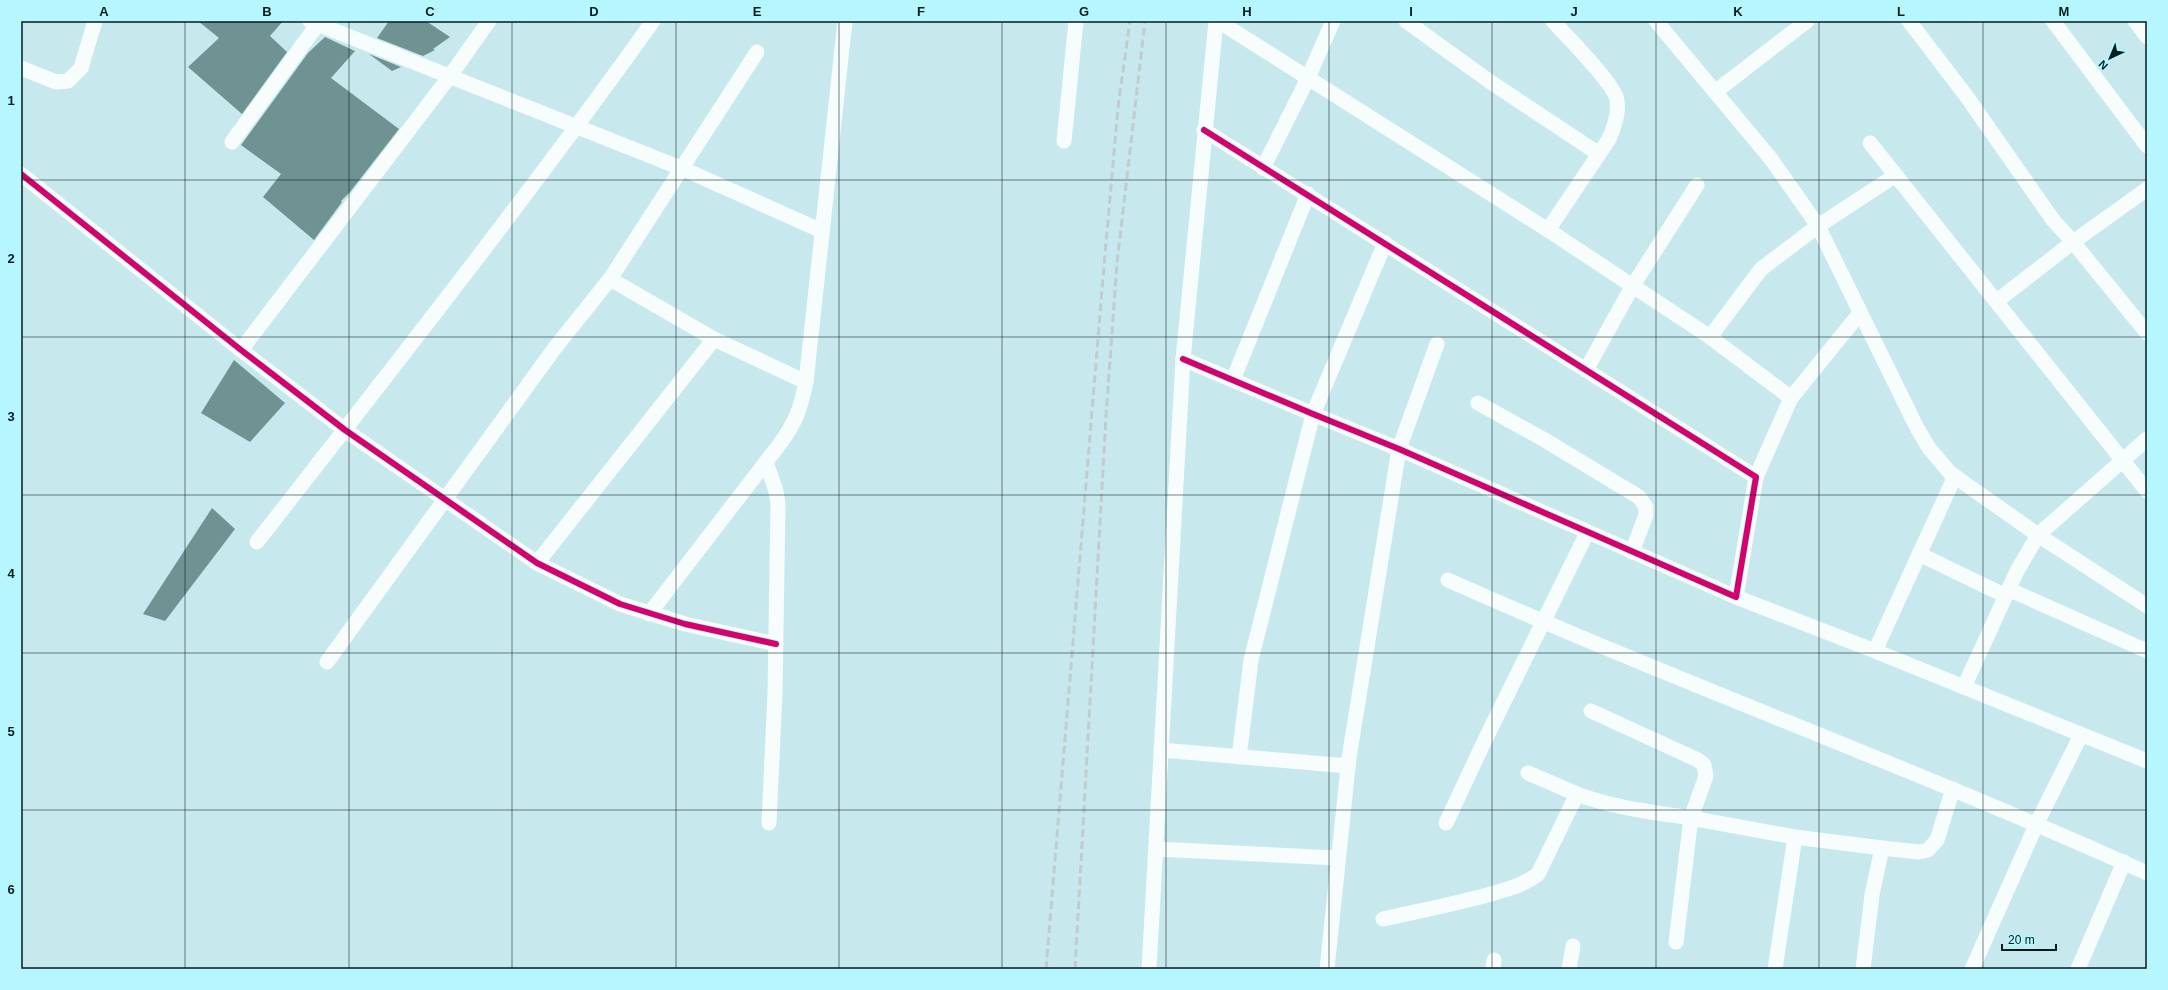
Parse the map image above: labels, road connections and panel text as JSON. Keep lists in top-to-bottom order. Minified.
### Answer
{"scale_bar":"20 m","north":"bottom left","grid":{"columns":["A","B","C","D","E","F","G","H","I","J","K","L","M"],"rows":["1","2","3","4","5","6"]}}
